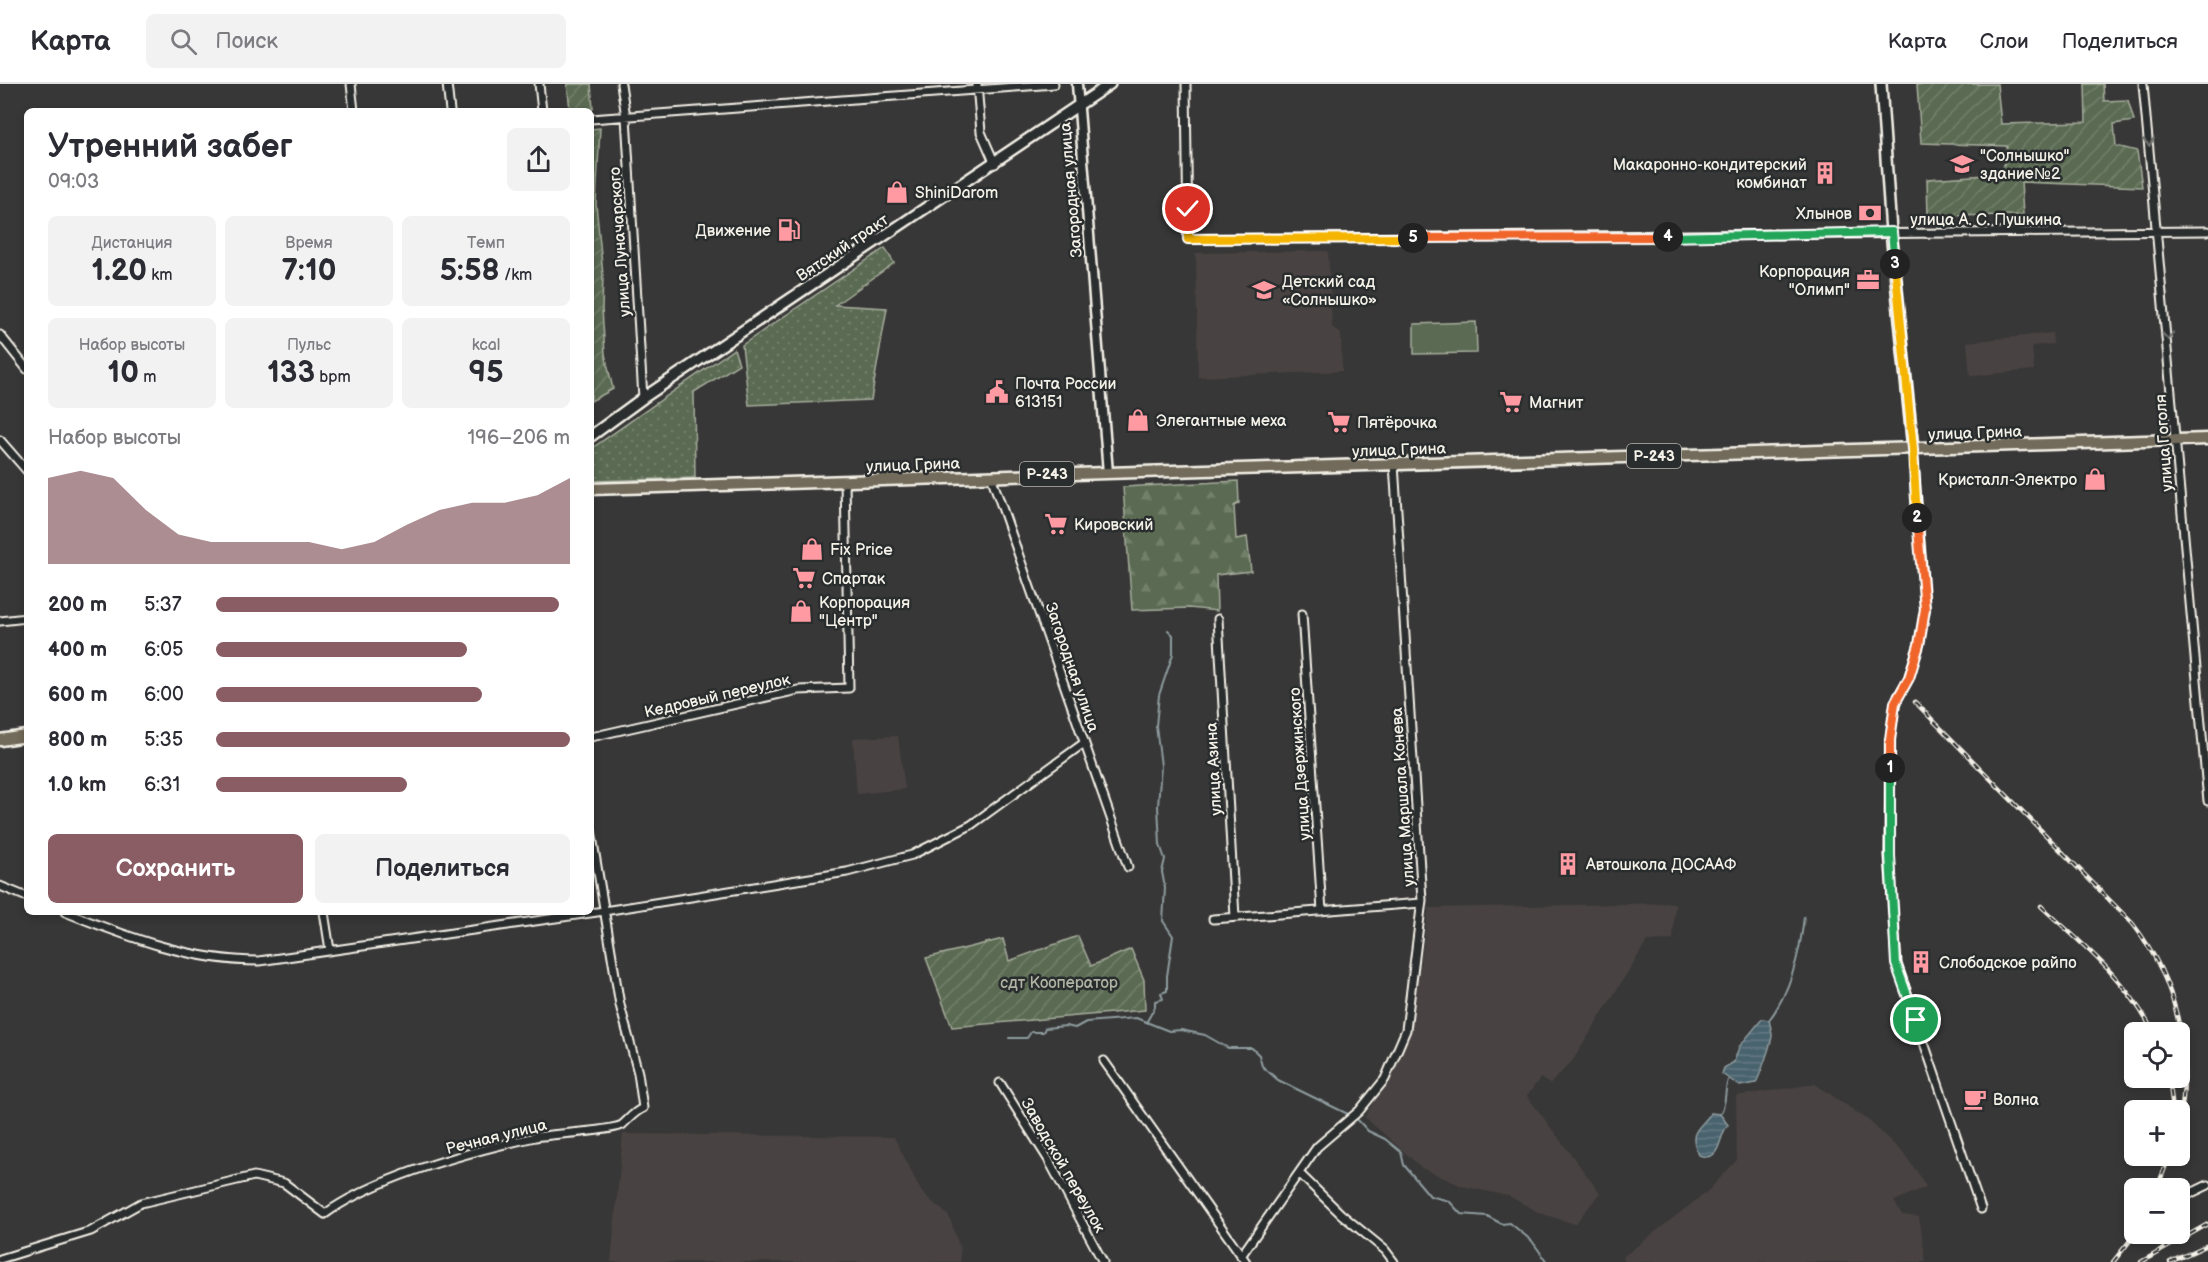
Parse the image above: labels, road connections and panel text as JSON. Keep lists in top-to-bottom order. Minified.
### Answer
{"streets":{"highway":["улица Грина","Р-243"],"main road":["Вятский тракт"],"street":["Загородная улица","улица А. С. Пушкина","улица Луначарского","улица Гоголя","Кедровый переулок","улица Дзержинского","улица Азина","улица Маршала Конева","Речная улица","Заводской переулок"]},"crossings":[["Загородная улица","Вятский тракт"],["Загородная улица","улица Грина"],["улица А. С. Пушкина","улица Гоголя"],["улица Луначарского","Вятский тракт"],["улица Грина","улица Гоголя"],["улица Грина","Кедровый переулок"],["улица Грина","улица Маршала Конева"]],"one_way":["улица Гоголя"],"parks":["сдт Кооператор"],"places":{"school or university":["\"Солнышко\" здание№2","Детский сад «Солнышко»"],"building":["Макаронно-кондитерский комбинат","Автошкола ДОСААФ","Слободское райпо"],"shop":["ShiniDarom","Элегантные меха","Кристалл-Электро","Fix Price","Корпорация \"Центр\""],"bank":["Хлынов"],"fuel station":["Движение"],"office":["Корпорация \"Олимп\""],"public building":["Почта России 613151"],"supermarket":["Магнит","Пятёрочка","Кировский","Спартак"],"cafe":["Волна"]},"page":{"header":"Карта","search":"Поиск","nav":["Карта","Слои","Поделиться"],"heading":["Утренний забег","09:03"],"stats":[["Дистанция","1.20 km"],["Время","7:10"],["Темп","5:58 /km"],["Набор высоты","10 m"],["Пульс","133 bpm"],["kcal","95"]],"pins":["4","5","3","2","1"],"chart":["Набор высоты","196–206 m"],"list":[{"name":"200 m","note":"5:37"},{"name":"400 m","note":"6:05"},{"name":"600 m","note":"6:00"},{"name":"800 m","note":"5:35"},{"name":"1.0 km","note":"6:31"}],"buttons":["Сохранить","Поделиться"],"map_buttons":["+","−"]}}
